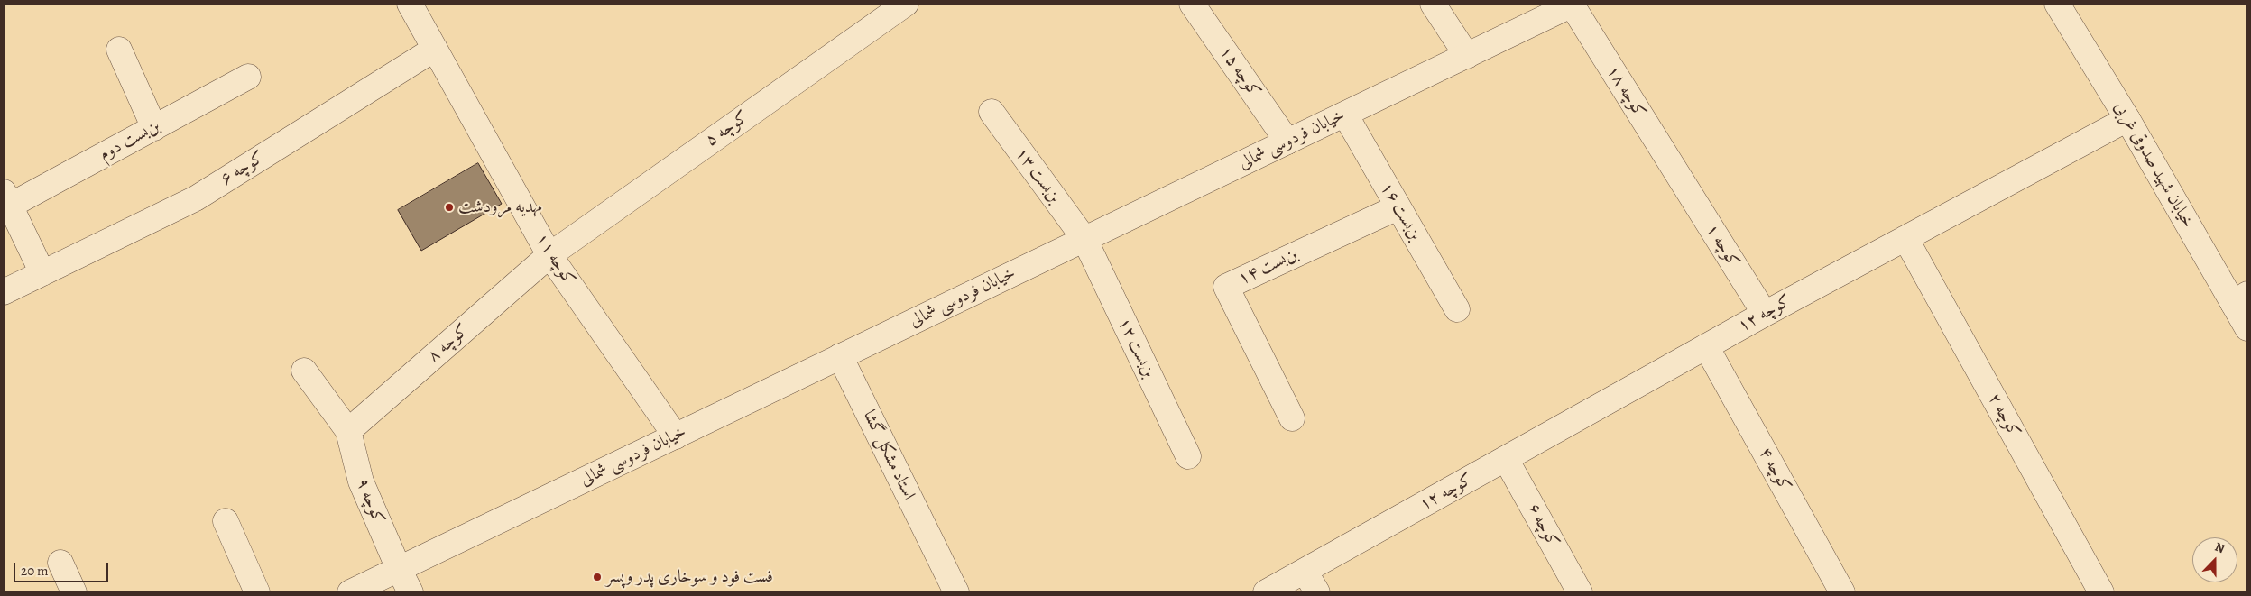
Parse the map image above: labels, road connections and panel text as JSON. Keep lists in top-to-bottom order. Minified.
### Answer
{"streets":{"street":["کوچه ۱۵","کوچه ۱۸","کوچه ۵","خیابان فردوسی شمالی","بن‌بست دوم","خیابان شهید صدوقی غربی","کوچه ۶","بن‌بست ۱۳","بن‌بست ۱۶","کوچه ۱","کوچه ۱۱","بن‌بست ۱۴","کوچه ۱۲","کوچه ۸","بن‌بست ۱۲","کوچه ۲","استاد مشکل گشا","کوچه ۴","کوچه ۹"]},"crossings":[["کوچه ۱۵","خیابان فردوسی شمالی"],["کوچه ۱۸","خیابان فردوسی شمالی"],["کوچه ۱۸","کوچه ۱"],["کوچه ۵","کوچه ۱۱"],["کوچه ۵","کوچه ۸"],["خیابان فردوسی شمالی","بن‌بست ۱۳"],["خیابان فردوسی شمالی","بن‌بست ۱۶"],["خیابان فردوسی شمالی","کوچه ۱۱"],["خیابان فردوسی شمالی","بن‌بست ۱۲"],["خیابان فردوسی شمالی","استاد مشکل گشا"],["خیابان فردوسی شمالی","کوچه ۹"],["خیابان شهید صدوقی غربی","کوچه ۱۲"],["کوچه ۶","کوچه ۱۱"],["کوچه ۶","کوچه ۱۲"],["بن‌بست ۱۳","بن‌بست ۱۲"],["بن‌بست ۱۶","بن‌بست ۱۴"],["کوچه ۱","کوچه ۱۲"],["کوچه ۱۱","کوچه ۸"],["کوچه ۱۲","کوچه ۲"],["کوچه ۱۲","کوچه ۴"],["کوچه ۸","کوچه ۹"]],"places":["مهدیه مرودشت","فست فود و سوخاری پدر وپسر"],"scale_bar":"20 m","north":"top"}
